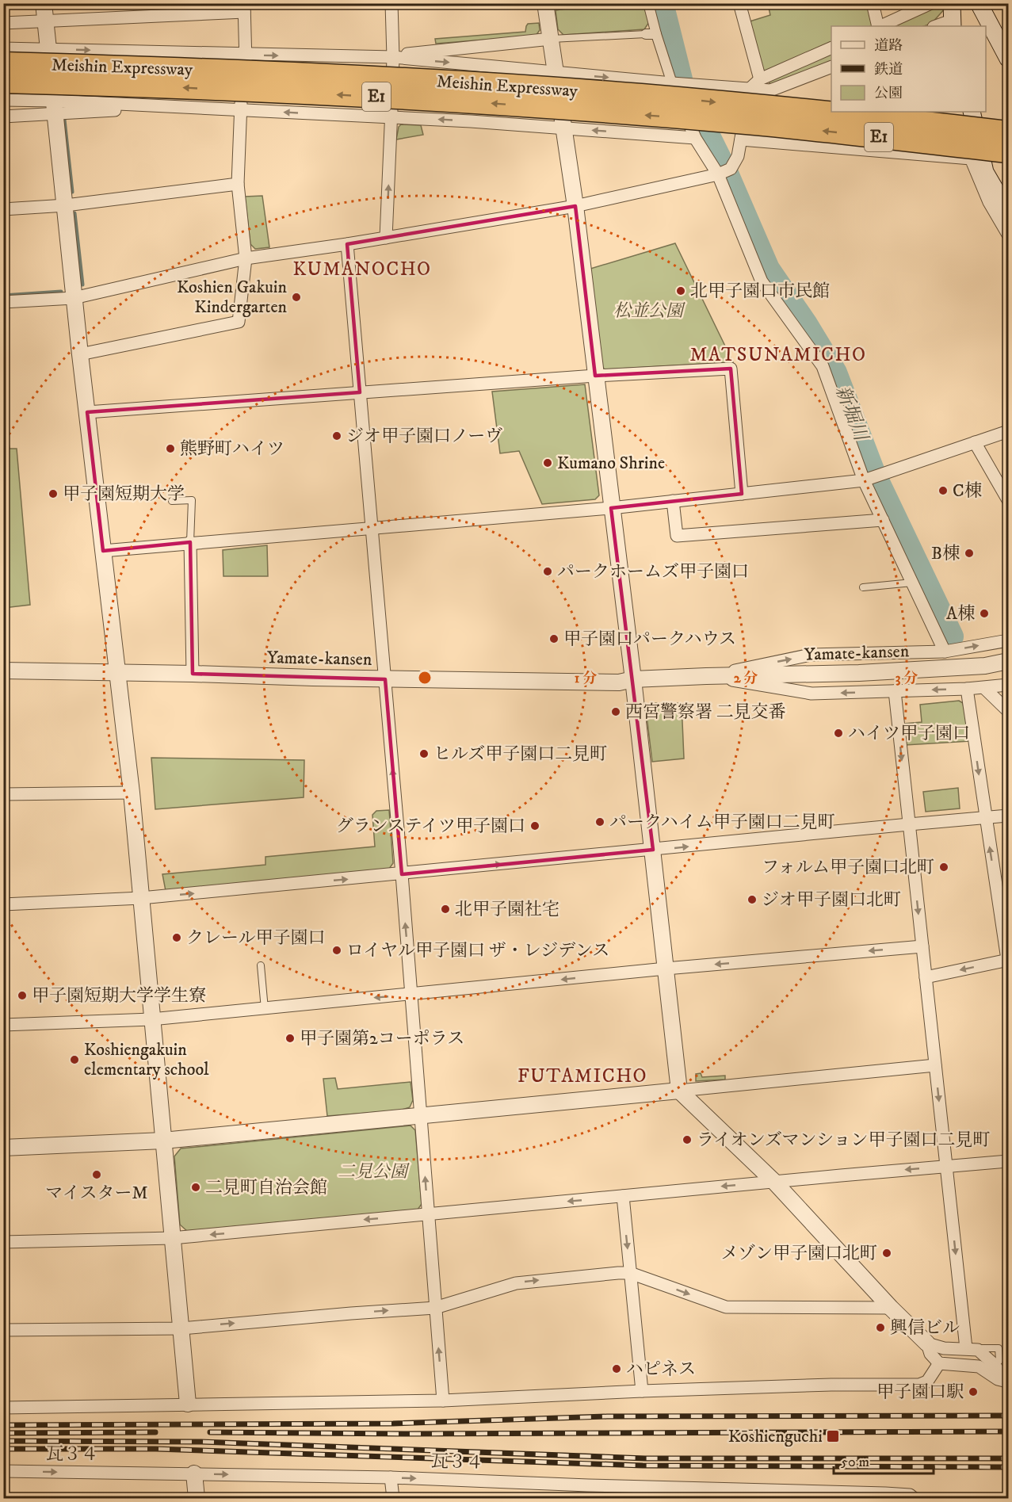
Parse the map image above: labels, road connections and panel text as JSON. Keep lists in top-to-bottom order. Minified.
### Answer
{"streets":{"highway":["Meishin Expressway","E1"],"street":["Yamate-kansen","瓦３４"]},"districts":["KUMANOCHO","MATSUNAMICHO","FUTAMICHO"],"water":["新堀川"],"parks":["松並公園","二見公園"],"places":{"other":["北甲子園口市民館","Koshien Gakuin Kindergarten","ジオ甲子園口ノーヴ","熊野町ハイツ","Kumano Shrine","C棟","甲子園短期大学","B棟","パークホームズ甲子園口","A棟","甲子園口パークハウス","西宮警察署 二見交番","ハイツ甲子園口","ヒルズ甲子園口二見町","パークハイム甲子園口二見町","グランステイツ甲子園口","フォルム甲子園口北町","ジオ甲子園口北町","北甲子園社宅","クレール甲子園口","ロイヤル甲子園口 ザ・レジデンス","甲子園短期大学学生寮","甲子園第2コーポラス","Koshiengakuin elementary school","ライオンズマンション甲子園口二見町","マイスターM","二見町自治会館","メゾン甲子園口北町","興信ビル","ハピネス","甲子園口駅"],"transit":["Kōshienguchi"]},"legend":["道路","鉄道","公園"],"scale_bar":"50 m","rings":["1 分","2 分","3 分"]}
